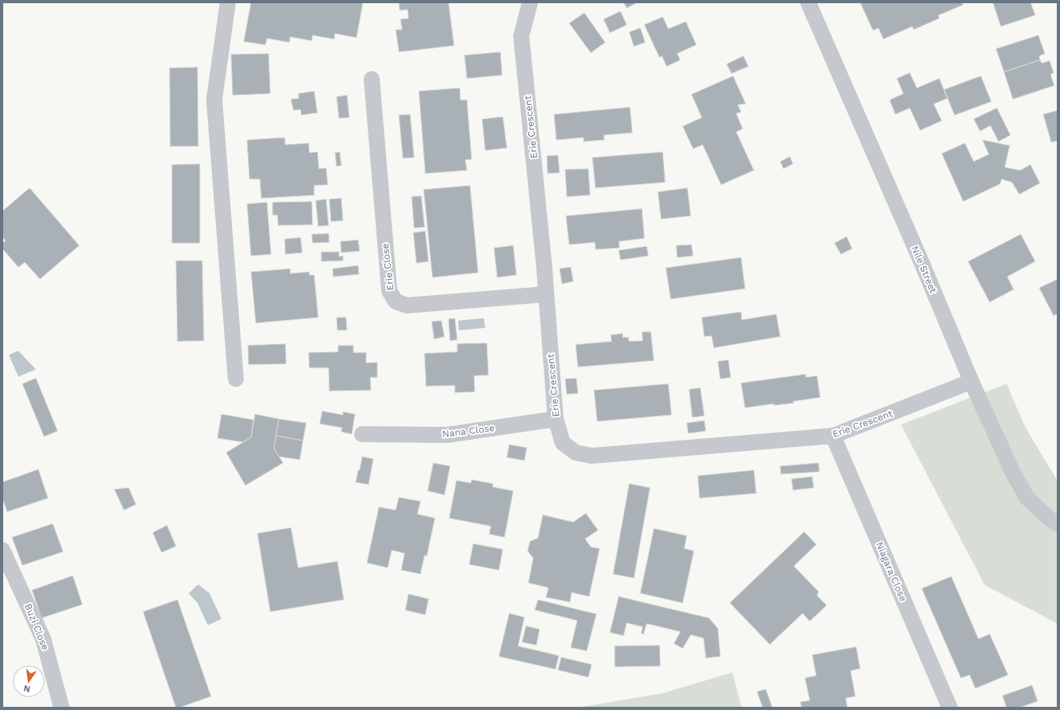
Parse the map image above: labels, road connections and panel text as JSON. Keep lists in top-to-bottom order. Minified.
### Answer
{"streets":{"street":["Erie Crescent","Erie Close","Nile Street","Nana Close","Niagara Close","Buzi Close"]},"crossings":[["Erie Crescent","Erie Close"],["Erie Crescent","Nile Street"],["Erie Crescent","Nana Close"],["Erie Crescent","Niagara Close"]],"north":"bottom"}
